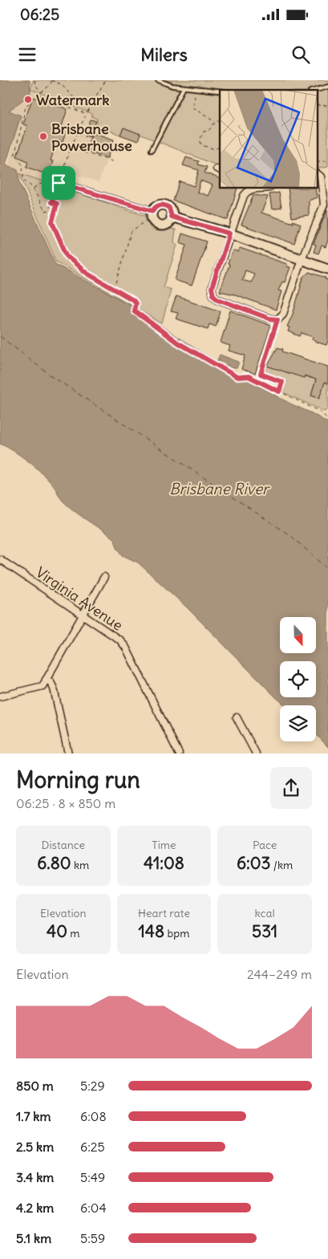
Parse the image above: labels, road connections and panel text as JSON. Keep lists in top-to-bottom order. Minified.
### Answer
{"streets":{"street":["Virginia Avenue"]},"water":["Brisbane River"],"places":["Watermark","Brisbane Powerhouse"],"north":"bottom","page":{"status":"06:25","header":"Milers","heading":["Morning run","06:25 · 8 × 850 m"],"stats":[["Distance","6.80 km"],["Time","41:08"],["Pace","6:03 /km"],["Elevation","40 m"],["Heart rate","148 bpm"],["kcal","531"]],"chart":["Elevation","244–249 m"],"list":[{"name":"850 m","note":"5:29"},{"name":"1.7 km","note":"6:08"},{"name":"2.5 km","note":"6:25"},{"name":"3.4 km","note":"5:49"},{"name":"4.2 km","note":"6:04"},{"name":"5.1 km","note":"5:59"}]}}
